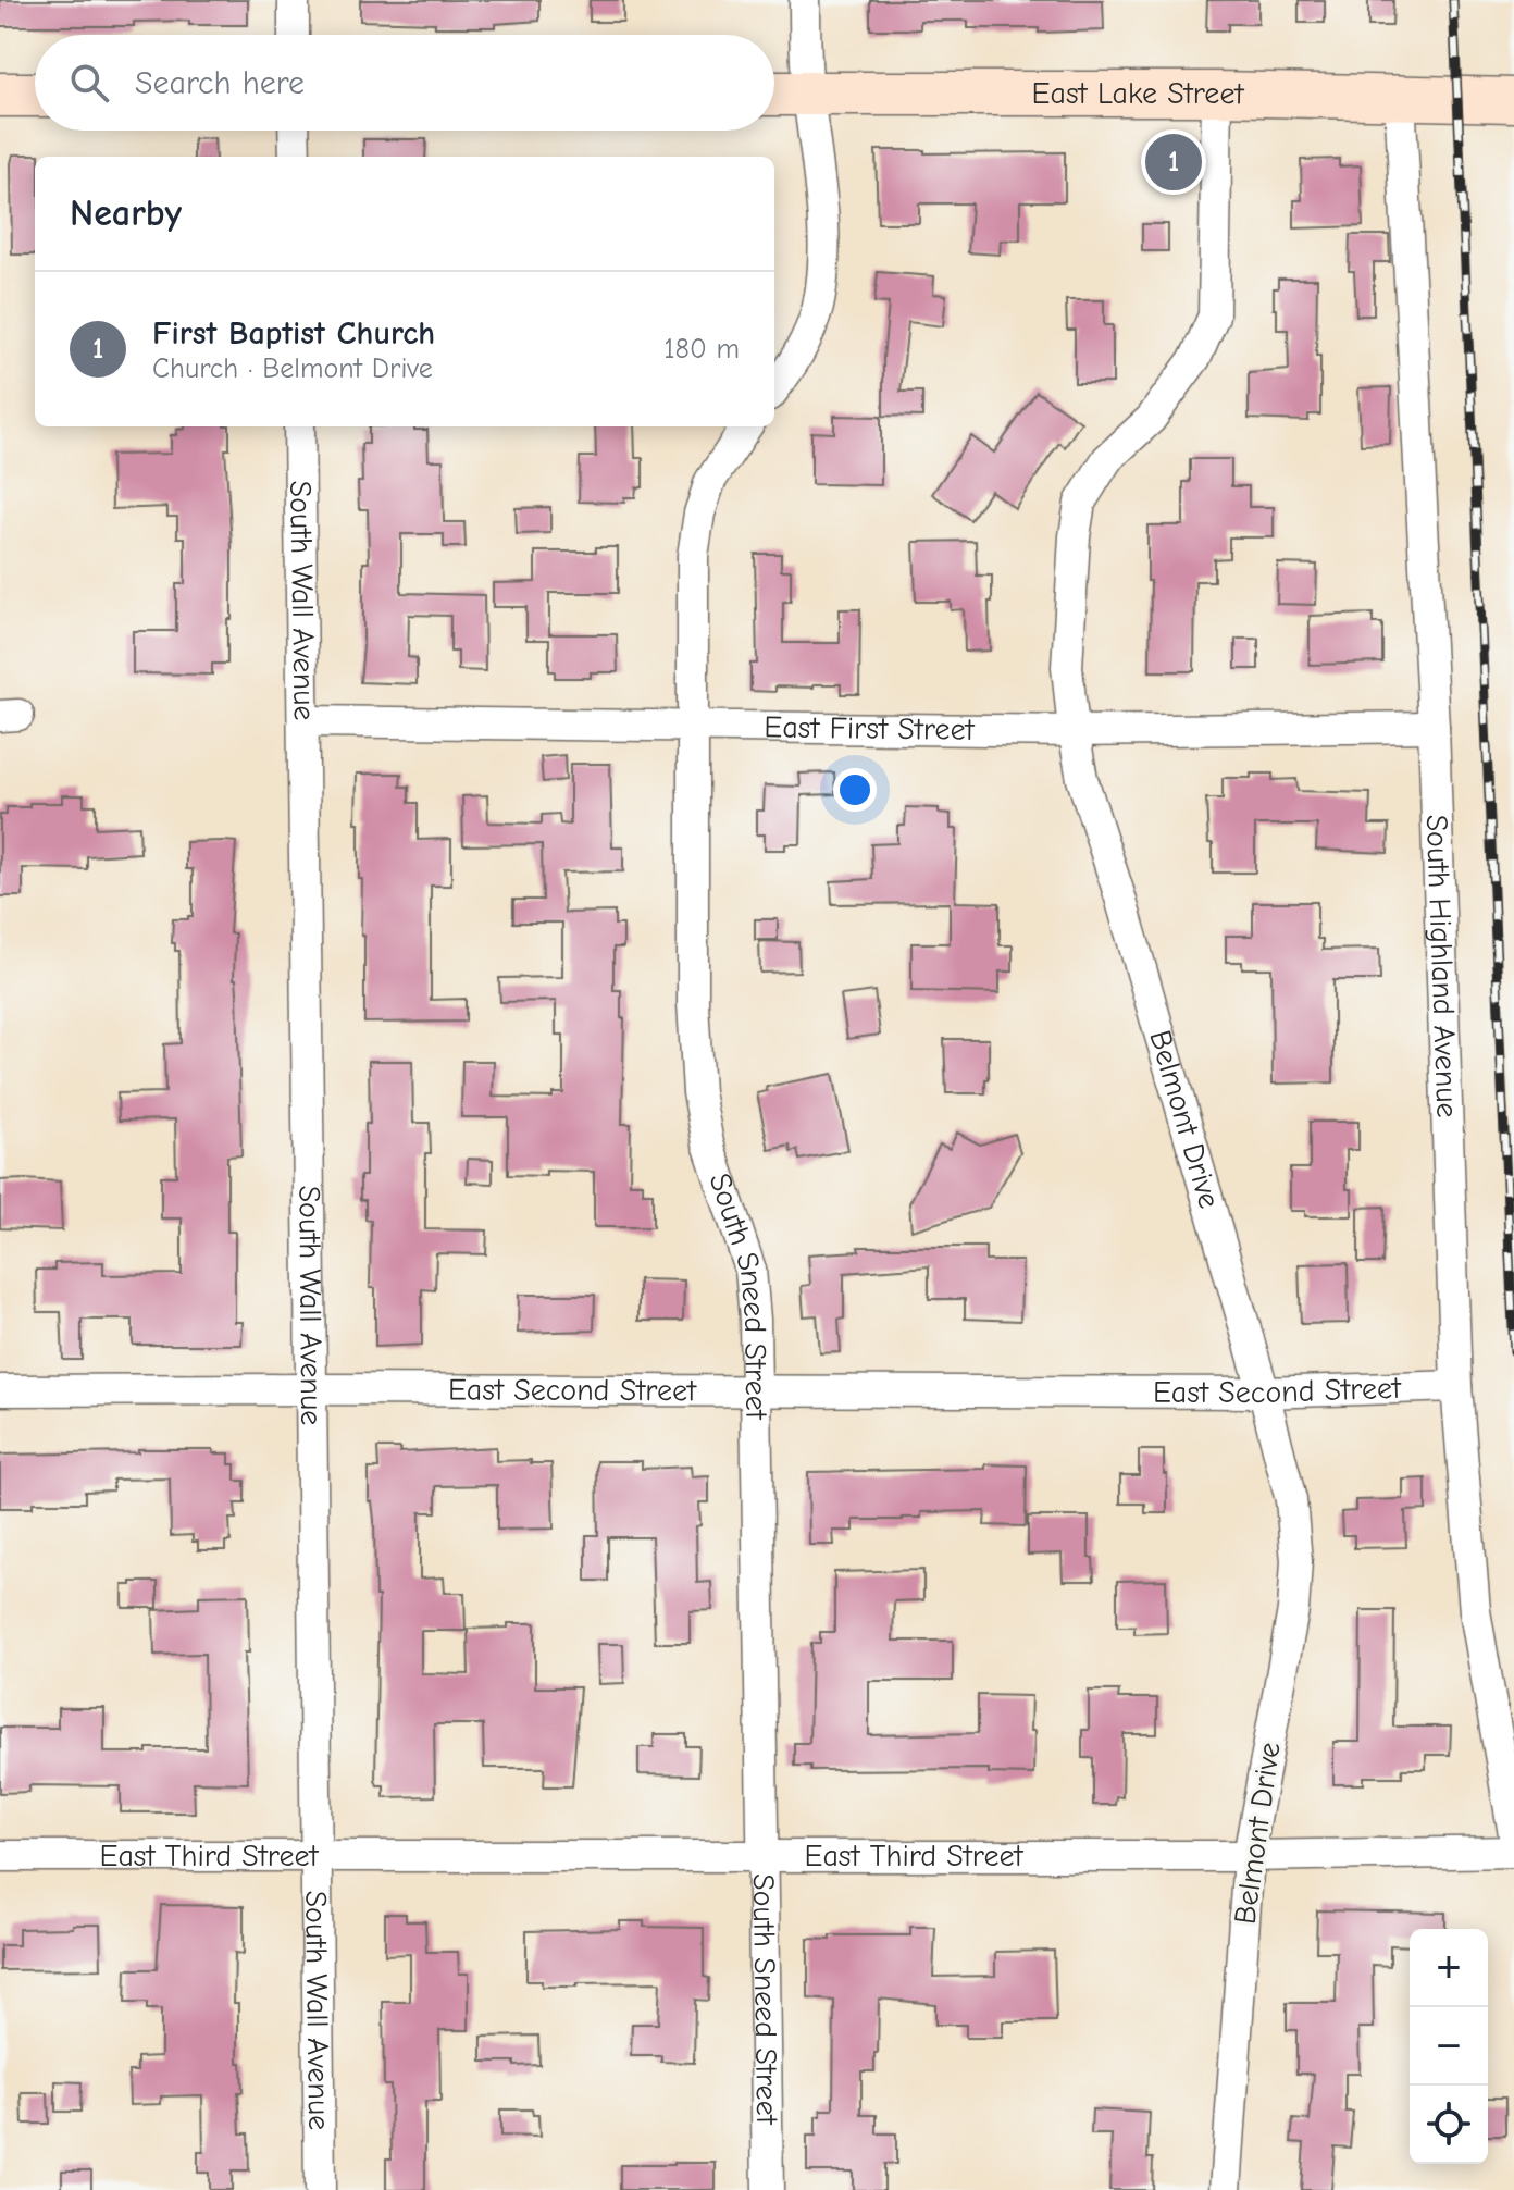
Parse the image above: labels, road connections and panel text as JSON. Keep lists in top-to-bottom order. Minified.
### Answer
{"streets":{"street":["East Lake Street","South Wall Avenue","East First Street","South Highland Avenue","Belmont Drive","South Sneed Street","East Second Street","East Third Street"]},"crossings":[["East Lake Street","South Highland Avenue"],["East Lake Street","Belmont Drive"],["South Wall Avenue","East First Street"],["South Wall Avenue","East Second Street"],["South Wall Avenue","East Third Street"],["East First Street","South Highland Avenue"],["East First Street","Belmont Drive"],["East First Street","South Sneed Street"],["South Highland Avenue","East Second Street"],["Belmont Drive","East Second Street"],["Belmont Drive","East Third Street"],["South Sneed Street","East Second Street"],["South Sneed Street","East Third Street"]],"page":{"search":"Search here","pins":"1","heading":"Nearby","list":[{"mark":"1","name":"First Baptist Church","note":"Church · Belmont Drive","value":"180 m"}],"map_buttons":["+","−"]}}
